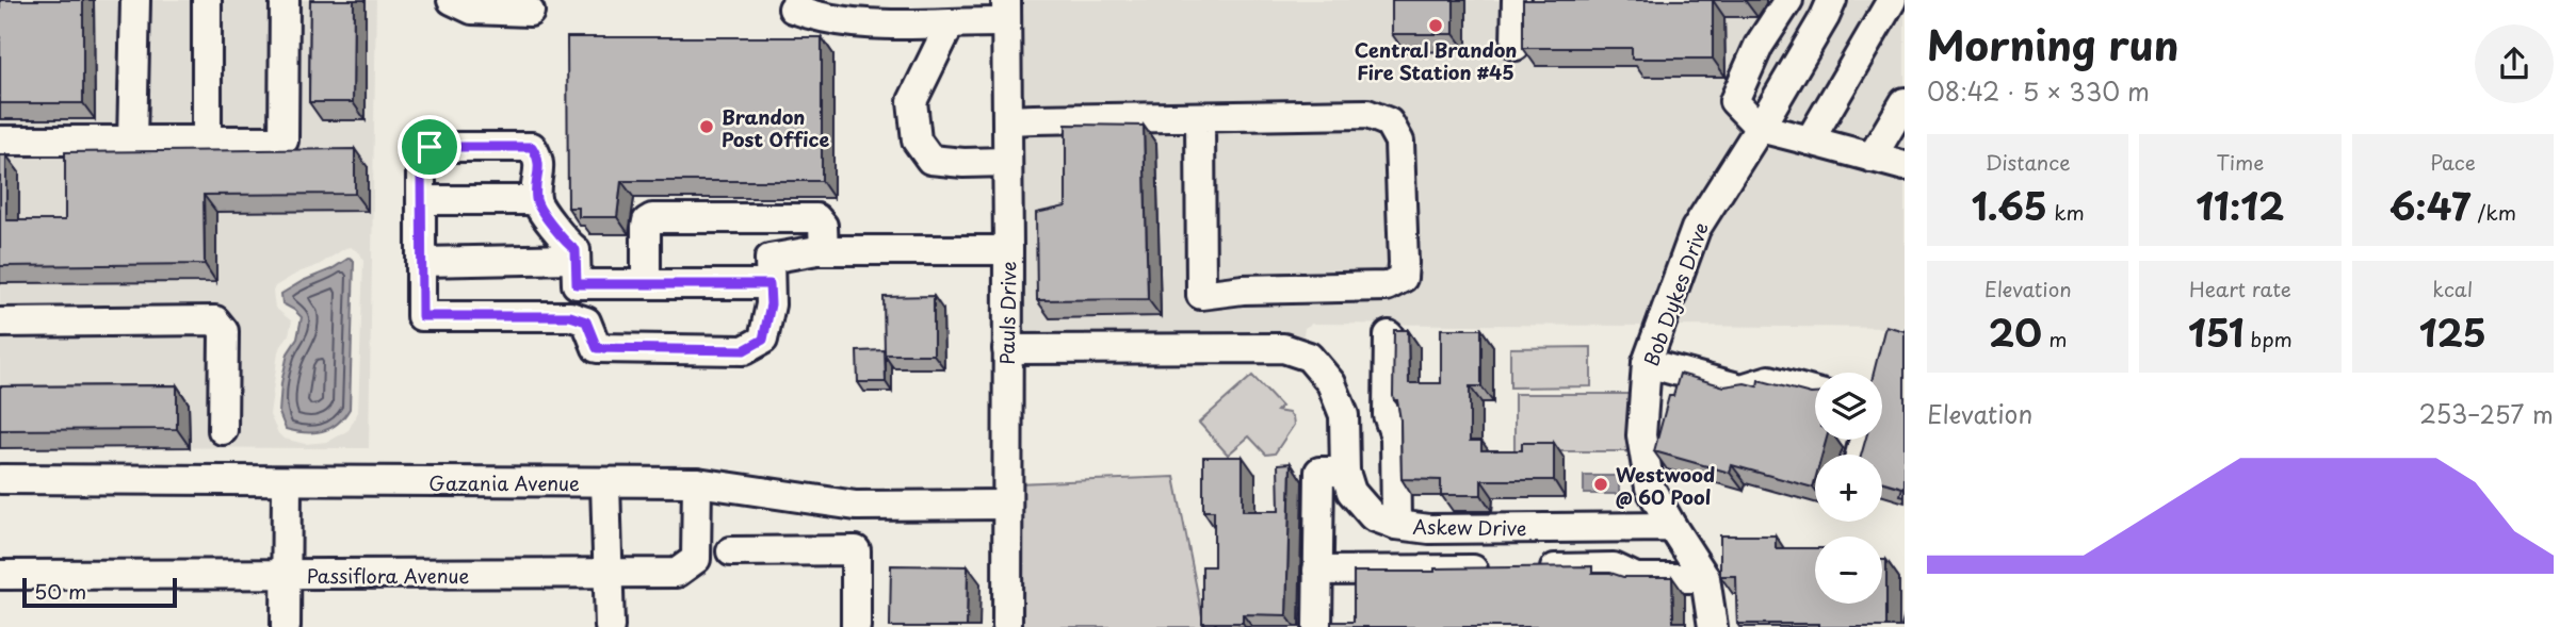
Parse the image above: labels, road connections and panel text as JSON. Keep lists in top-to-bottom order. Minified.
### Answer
{"streets":{"street":["Bob Dykes Drive","Pauls Drive","Gazania Avenue","Askew Drive","Passiflora Avenue"]},"crossings":[["Bob Dykes Drive","Askew Drive"],["Pauls Drive","Gazania Avenue"],["Pauls Drive","Askew Drive"],["Gazania Avenue","Passiflora Avenue"]],"places":["Central Brandon Fire Station #45","Brandon Post Office","Westwood @ 60 Pool"],"scale_bar":"50 m","page":{"heading":["Morning run","08:42 · 5 × 330 m"],"stats":[["Distance","1.65 km"],["Time","11:12"],["Pace","6:47 /km"],["Elevation","20 m"],["Heart rate","151 bpm"],["kcal","125"]],"map_buttons":["+","−"],"chart":["Elevation","253–257 m"],"scale":"50 m"}}
